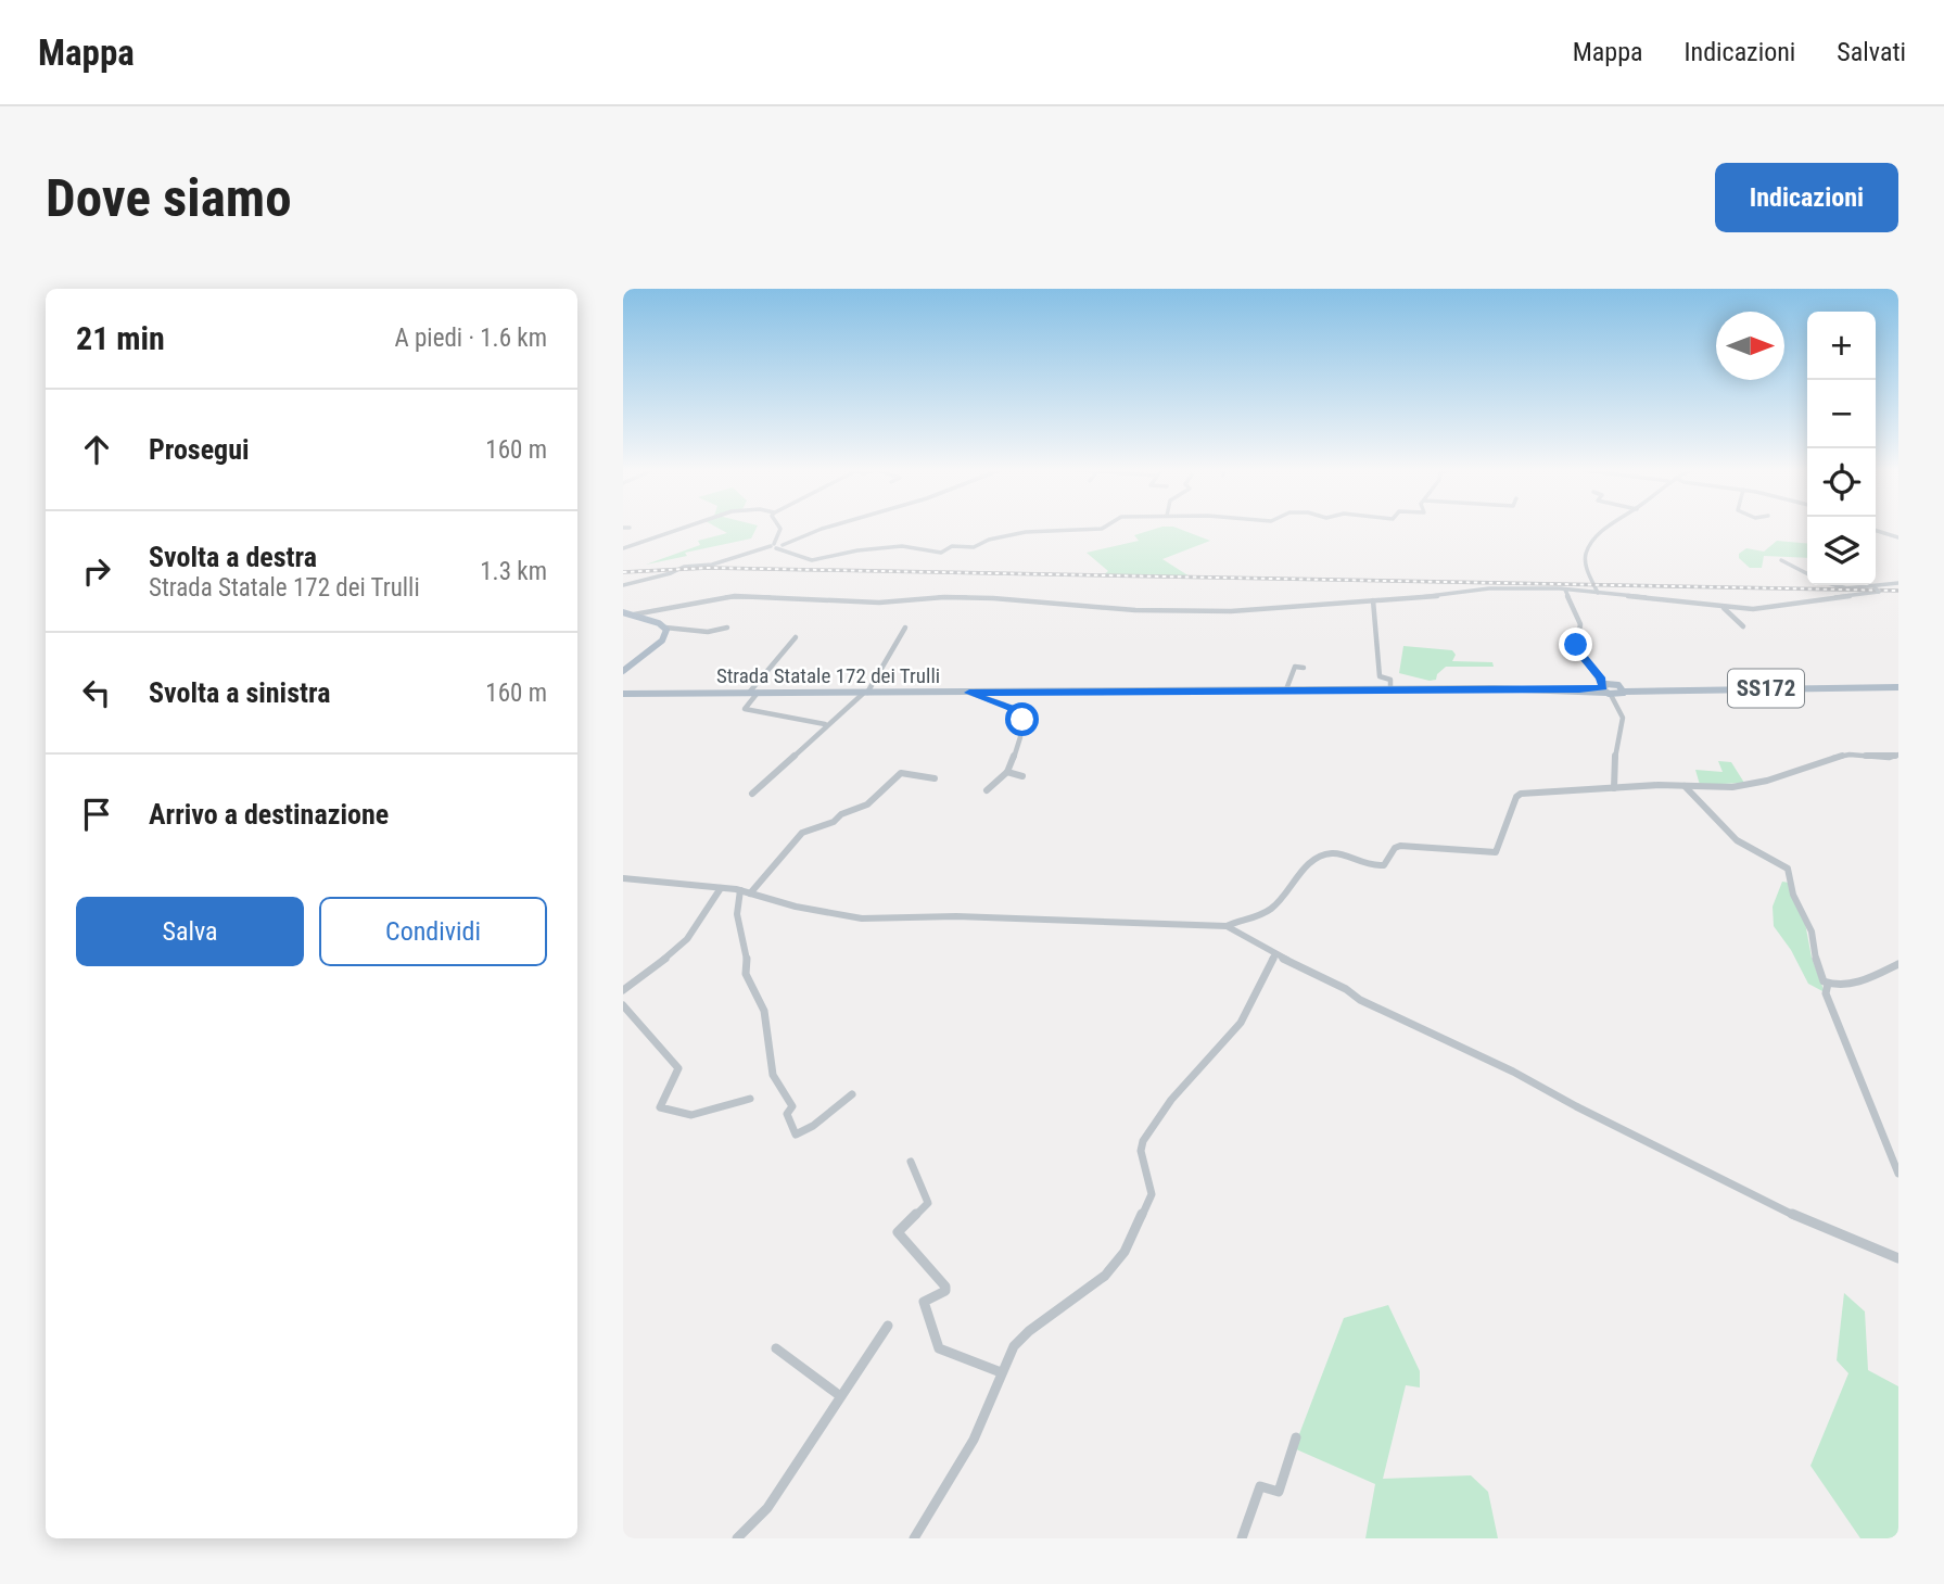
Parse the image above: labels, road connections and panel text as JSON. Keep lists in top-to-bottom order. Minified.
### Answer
{"streets":{"main road":["Strada Statale 172 dei Trulli","SS172"]},"crossings":[["Strada Statale 172 dei Trulli","SS172"]],"north":"right","page":{"header":"Mappa","nav":["Mappa","Indicazioni","Salvati"],"buttons":["Indicazioni",["Salva","Condividi"]],"title":"Dove siamo","heading":["21 min","A piedi · 1.6 km"],"map_buttons":["+","−"],"list":[["Prosegui","160 m"],["Svolta a destra","Strada Statale 172 dei Trulli","1.3 km"],["Svolta a sinistra","160 m"],"Arrivo a destinazione"]}}
